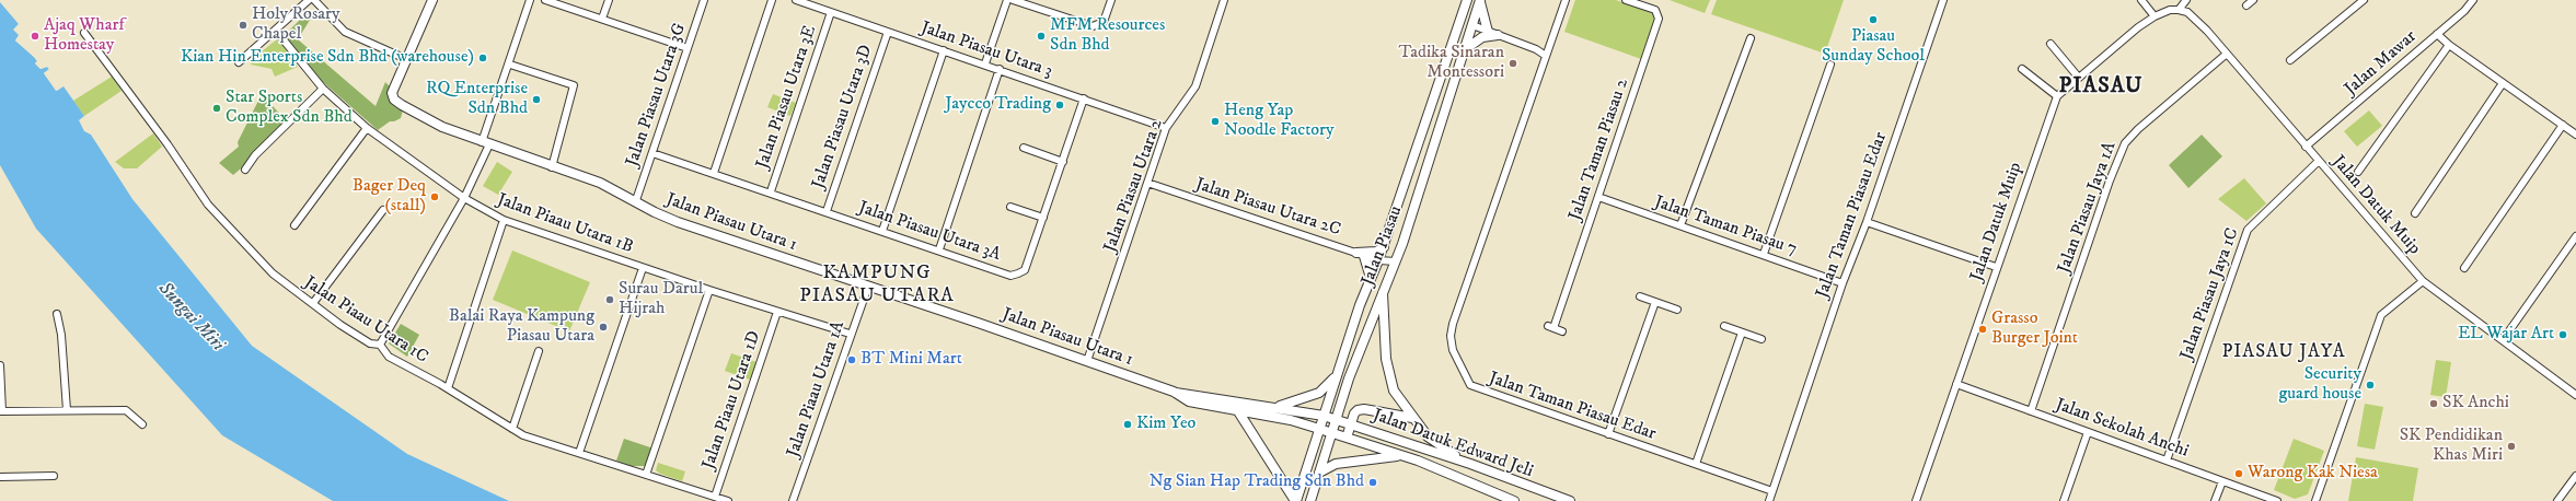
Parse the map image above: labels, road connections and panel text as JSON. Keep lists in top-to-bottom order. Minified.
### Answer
{"streets":{"street":["Jalan Piasau Utara 3","Jalan Mawar","Jalan Piasau Utara 3G","Jalan Piasau Utara 3E","Jalan Piasau Utara 3D","Jalan Taman Piasau 2","Jalan Piasau Utara 2","Jalan Datuk Muip","Jalan Piasau Utara 2C","Jalan Piasau Jaya 1A","Jalan Taman Piasau Edar","Jalan Piasau Utara 1","Jalan Piaau Utara 1B","Jalan Taman Piasau 7","Jalan Piasau Utara 3A","Jalan Piasau","Jalan Piasau Jaya 1C","Jalan Piaau Utara 1C","Jalan Piaau Utara 1A","Jalan Piaau Utara 1D","Jalan Sekolah Anchi","Jalan Datuk Edward Jeli"]},"crossings":[["Jalan Piasau Utara 3","Jalan Piasau Utara 3E"],["Jalan Piasau Utara 3","Jalan Piasau Utara 3D"],["Jalan Piasau Utara 3","Jalan Piasau Utara 2"],["Jalan Piasau Utara 3","Jalan Piasau Utara 3A"],["Jalan Mawar","Jalan Datuk Muip"],["Jalan Piasau Utara 3G","Jalan Piasau Utara 1"],["Jalan Piasau Utara 3G","Jalan Piasau Utara 3A"],["Jalan Piasau Utara 3E","Jalan Piasau Utara 3A"],["Jalan Piasau Utara 3D","Jalan Piasau Utara 3A"],["Jalan Taman Piasau 2","Jalan Taman Piasau 7"],["Jalan Piasau Utara 2","Jalan Piasau Utara 2C"],["Jalan Piasau Utara 2","Jalan Piasau Utara 1"],["Jalan Datuk Muip","Jalan Piasau Jaya 1A"],["Jalan Datuk Muip","Jalan Piasau Jaya 1C"],["Jalan Datuk Muip","Jalan Sekolah Anchi"],["Jalan Piasau Utara 2C","Jalan Piasau"],["Jalan Piasau Jaya 1A","Jalan Sekolah Anchi"],["Jalan Taman Piasau Edar","Jalan Taman Piasau 7"],["Jalan Piasau Utara 1","Jalan Piasau"],["Jalan Piasau Utara 1","Jalan Piaau Utara 1A"],["Jalan Piasau Utara 1","Jalan Datuk Edward Jeli"],["Jalan Piaau Utara 1B","Jalan Piaau Utara 1A"],["Jalan Piaau Utara 1B","Jalan Piaau Utara 1D"],["Jalan Piasau","Jalan Datuk Edward Jeli"],["Jalan Piasau Jaya 1C","Jalan Sekolah Anchi"],["Jalan Piaau Utara 1C","Jalan Piaau Utara 1D"]],"districts":["PIASAU","KAMPUNG PIASAU UTARA","PIASAU JAYA"],"water":["Sungai Miri"],"places":["Piasau Sunday School","Holy Rosary Chapel","Ajaq Wharf Homestay","MFM Resources Sdn Bhd","Kian Hin Enterprise Sdn Bhd (warehouse)","Tadika Sinaran Montessori","RQ Enterprise Sdn Bhd","Jaycco Trading","Star Sports Complex Sdn Bhd","Heng Yap Noodle Factory","Bager Deq (stall)","Surau Darul Hijrah","Balai Raya Kampung Piasau Utara","Grasso Burger Joint","EL Wajar Art","BT Mini Mart","Security guard house","SK Anchi","Kim Yeo","SK Pendidikan Khas Miri","Warong Kak Niesa","Ng Sian Hap Trading Sdn Bhd"]}
